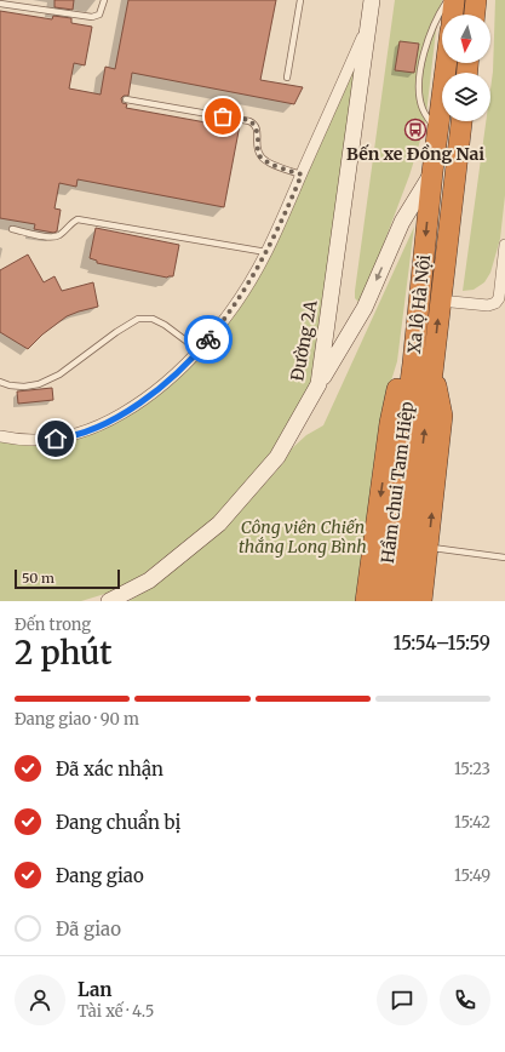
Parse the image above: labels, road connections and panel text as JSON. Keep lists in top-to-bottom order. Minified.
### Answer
{"streets":{"highway":["Xa lộ Hà Nội","Hầm chui Tam Hiệp"],"street":["Đường 2A"]},"crossings":[["Xa lộ Hà Nội","Hầm chui Tam Hiệp"]],"parks":["Công viên Chiến thắng Long Bình"],"places":{"bus stop":["Bến xe Đồng Nai"]},"scale_bar":"50 m","north":"bottom","page":{"scale":"50 m","heading":["2 phút","Đến trong","15:54–15:59"],"panel":["Lan","Tài xế · 4.5"],"bar":"Đang giao · 90 m","list":[["Đã xác nhận","15:23"],["Đang chuẩn bị","15:42"],["Đang giao","15:49"],"Đã giao"]}}
